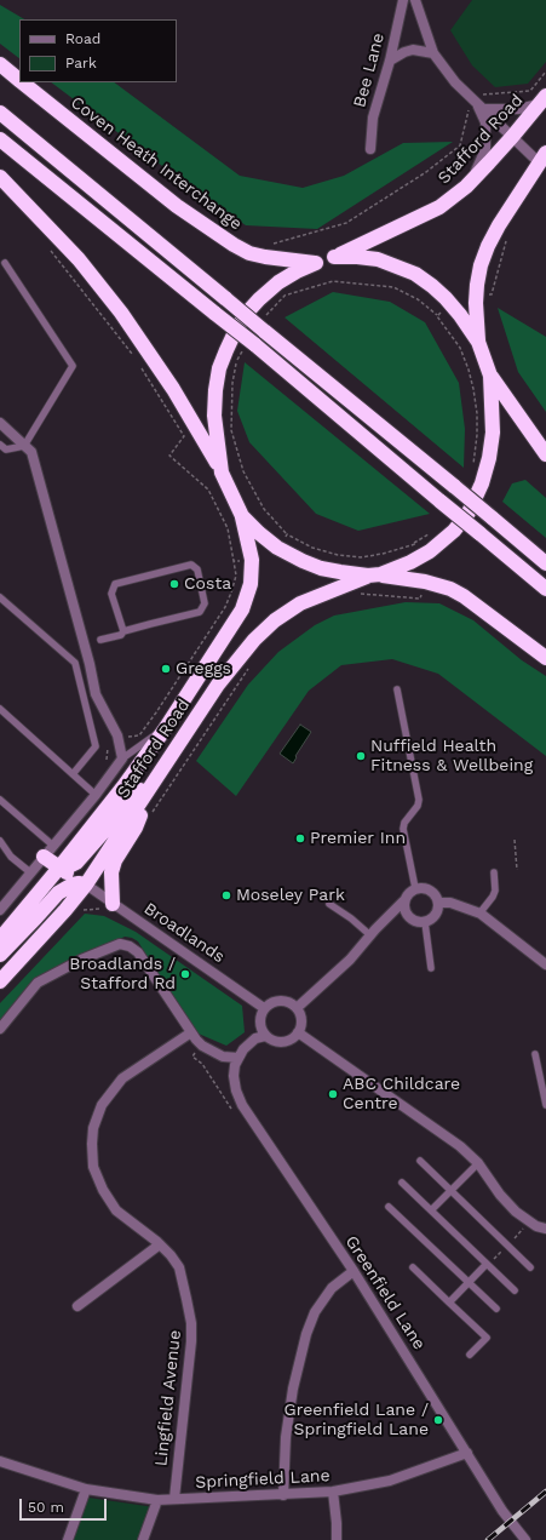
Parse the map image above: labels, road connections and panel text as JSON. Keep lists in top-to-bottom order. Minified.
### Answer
{"streets":{"highway":["Stafford Road","Coven Heath Interchange"],"street":["Bee Lane","Broadlands","Greenfield Lane","Lingfield Avenue","Springfield Lane"]},"crossings":[["Stafford Road","Coven Heath Interchange"],["Stafford Road","Broadlands"],["Greenfield Lane","Springfield Lane"],["Lingfield Avenue","Springfield Lane"]],"places":["Costa","Greggs","Nuffield Health Fitness & Wellbeing","Premier Inn","Moseley Park","Broadlands / Stafford Rd","ABC Childcare Centre","Greenfield Lane / Springfield Lane"],"legend":["Road","Park"],"scale_bar":"50 m"}
